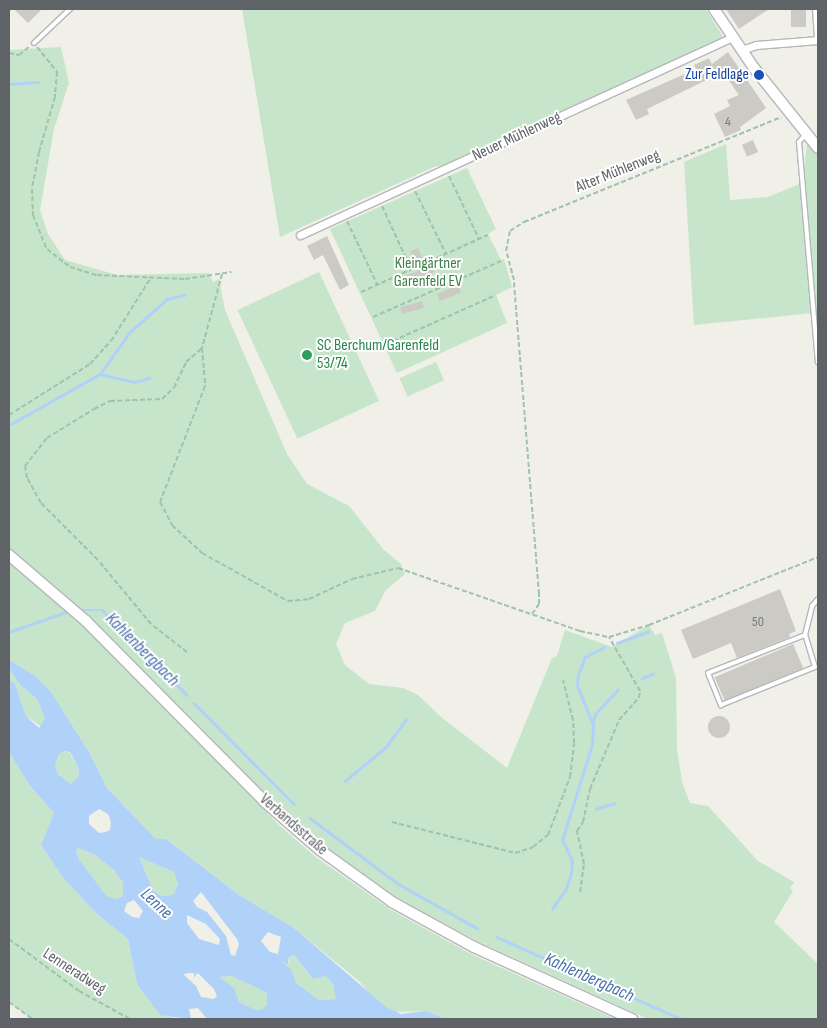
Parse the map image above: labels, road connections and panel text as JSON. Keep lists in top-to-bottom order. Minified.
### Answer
{"streets":{"main road":["Verbandsstraße"],"street":["Neuer Mühlenweg"],"path":["Alter Mühlenweg","Lenneradweg"]},"water":["Kahlenbergbach","Lenne"],"parks":["Kleingärtner Garenfeld EV"],"places":["Zur Feldlage","SC Berchum/Garenfeld 53/74"],"house_numbers":["4","50"]}
